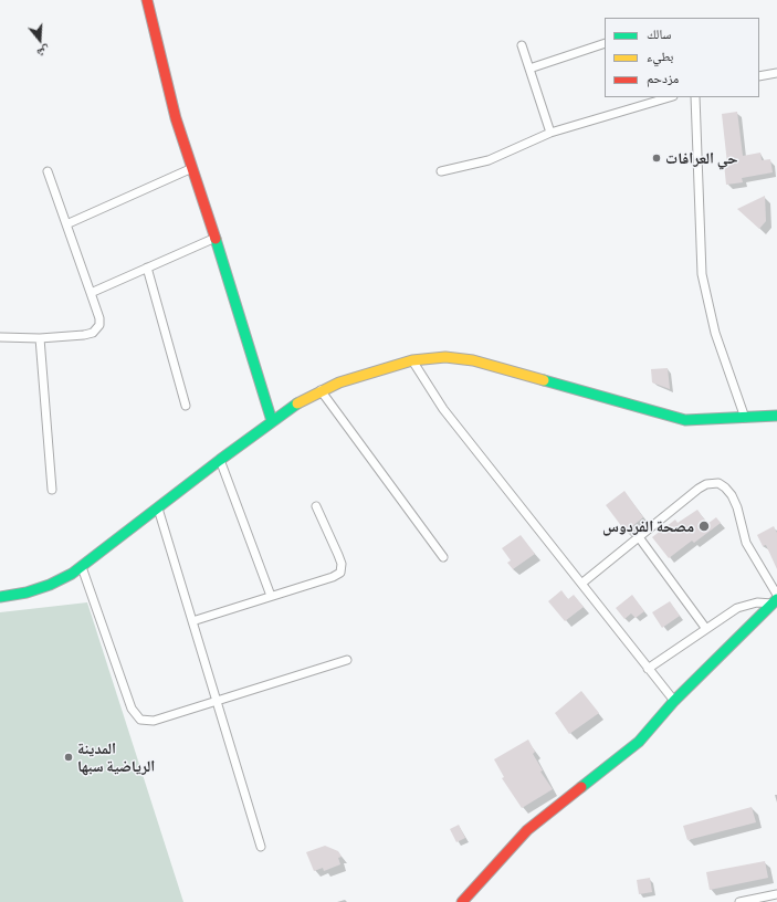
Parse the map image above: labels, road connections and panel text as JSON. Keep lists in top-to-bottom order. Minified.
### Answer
{"places":["حي العرافات","مصحة الفردوس","المدينة الرياضية سبها"],"legend":["سالك","بطيء","مزدحم"],"north":"bottom"}
